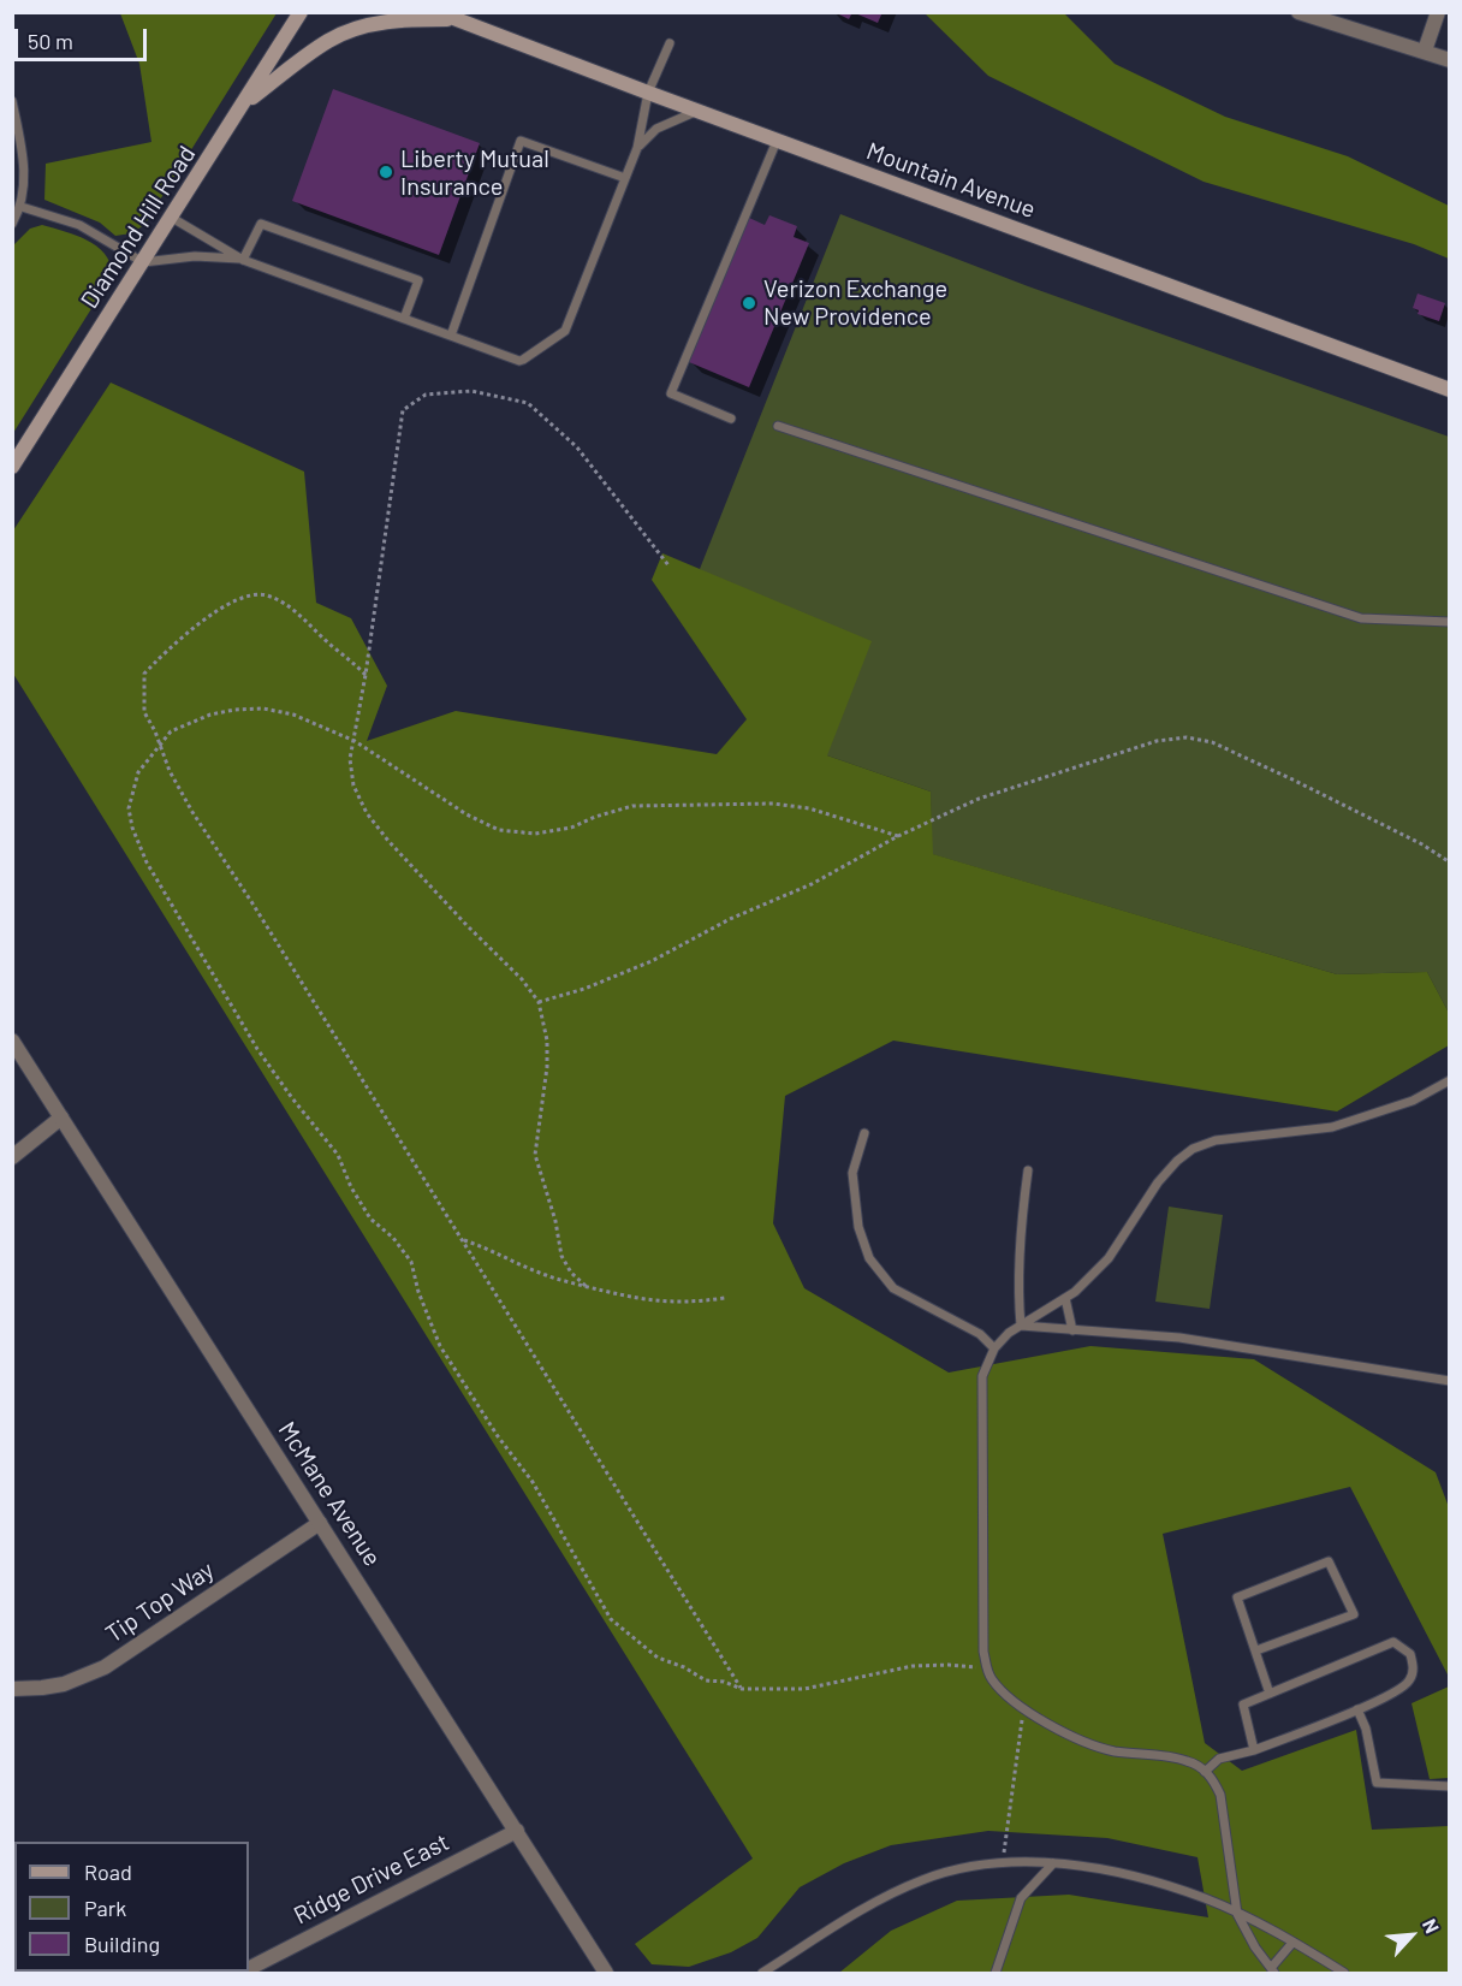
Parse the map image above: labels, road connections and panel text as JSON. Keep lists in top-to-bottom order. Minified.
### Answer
{"streets":{"main road":["Mountain Avenue","Diamond Hill Road"],"street":["McMane Avenue","Tip Top Way","Ridge Drive East"]},"crossings":[["McMane Avenue","Tip Top Way"],["McMane Avenue","Ridge Drive East"]],"places":["Liberty Mutual Insurance","Verizon Exchange New Providence"],"legend":["Road","Park","Building"],"scale_bar":"50 m","north":"top right"}
